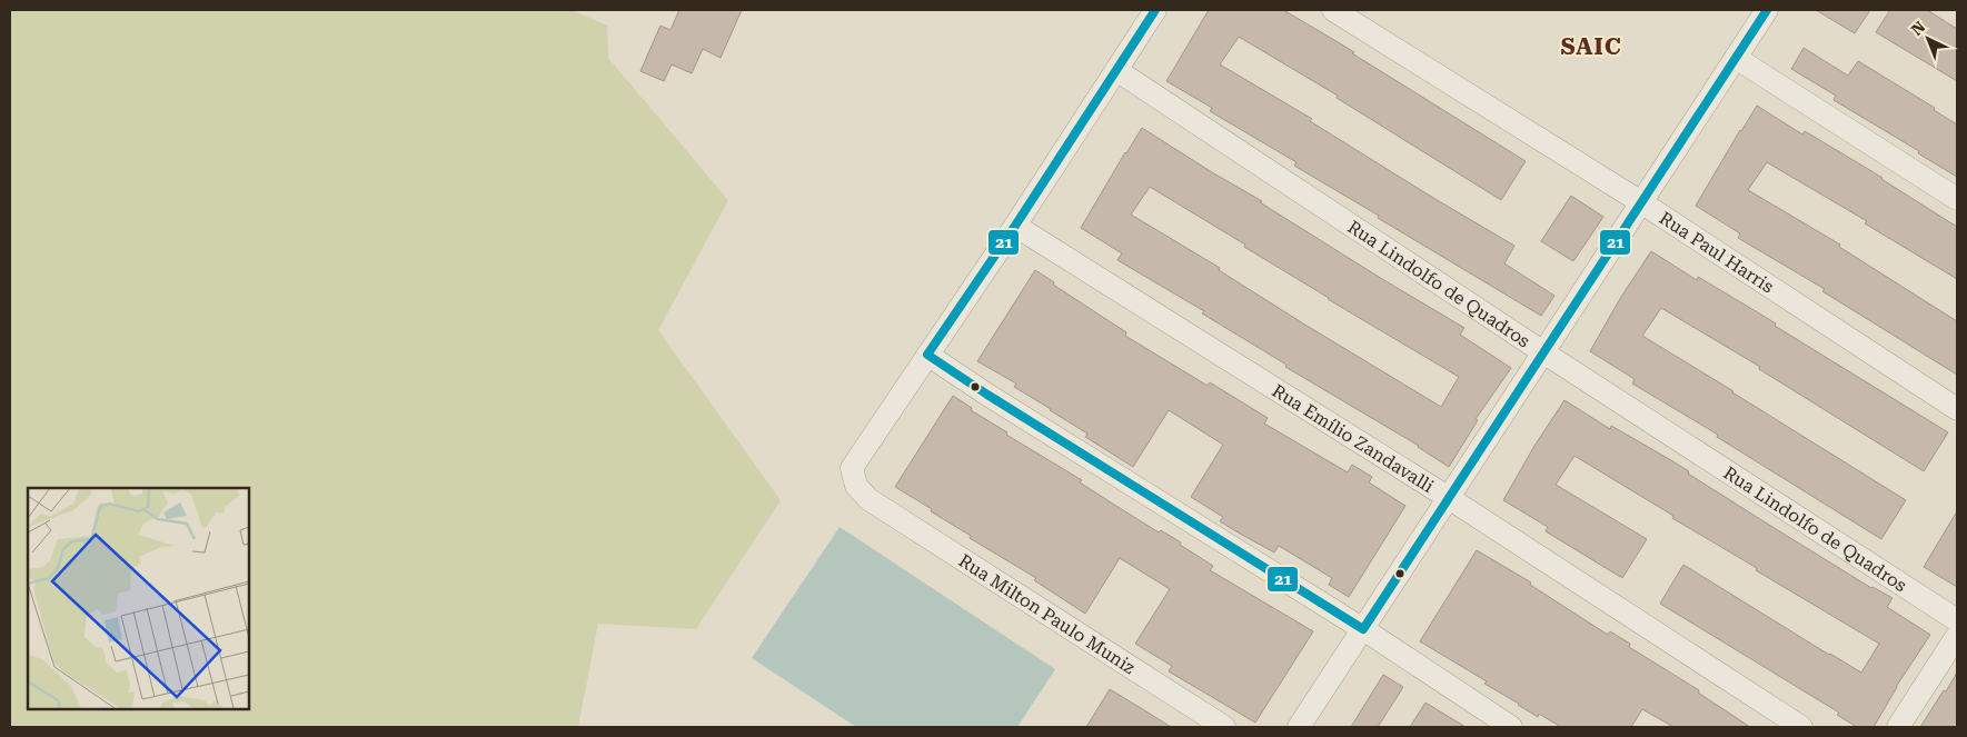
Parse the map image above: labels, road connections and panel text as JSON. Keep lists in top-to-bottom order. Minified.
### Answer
{"streets":{"street":["Rua Paul Harris","Rua Lindolfo de Quadros","Rua Emílio Zandavalli","Rua Milton Paulo Muniz"]},"districts":["SAIC"],"lines":["transit line 21"],"north":"top left"}
